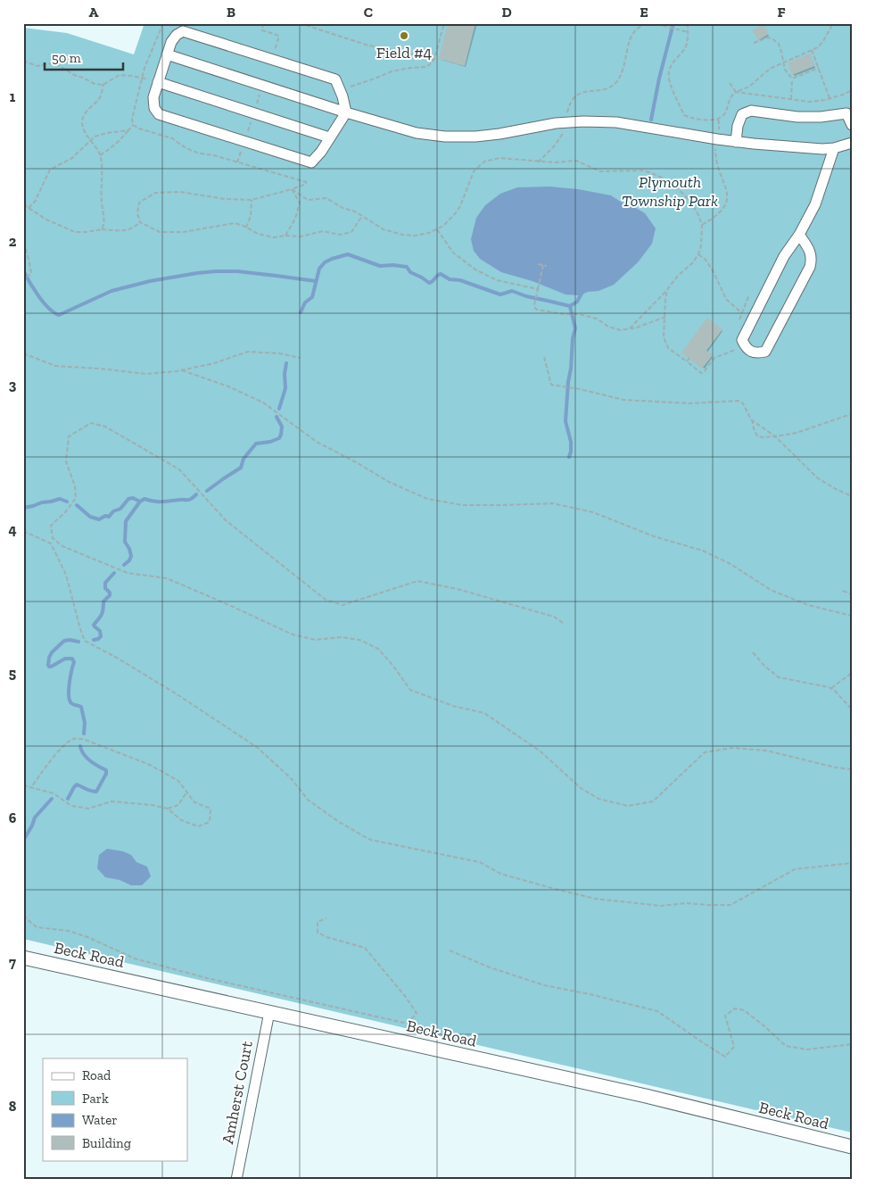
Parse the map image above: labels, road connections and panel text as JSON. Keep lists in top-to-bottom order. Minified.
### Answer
{"streets":{"main road":["Beck Road"],"street":["Amherst Court"]},"crossings":[["Beck Road","Amherst Court"]],"parks":["Plymouth Township Park"],"places":["Field #4"],"legend":["Road","Park","Water","Building"],"scale_bar":"50 m","grid":{"columns":["A","B","C","D","E","F"],"rows":["1","2","3","4","5","6","7","8"]}}
